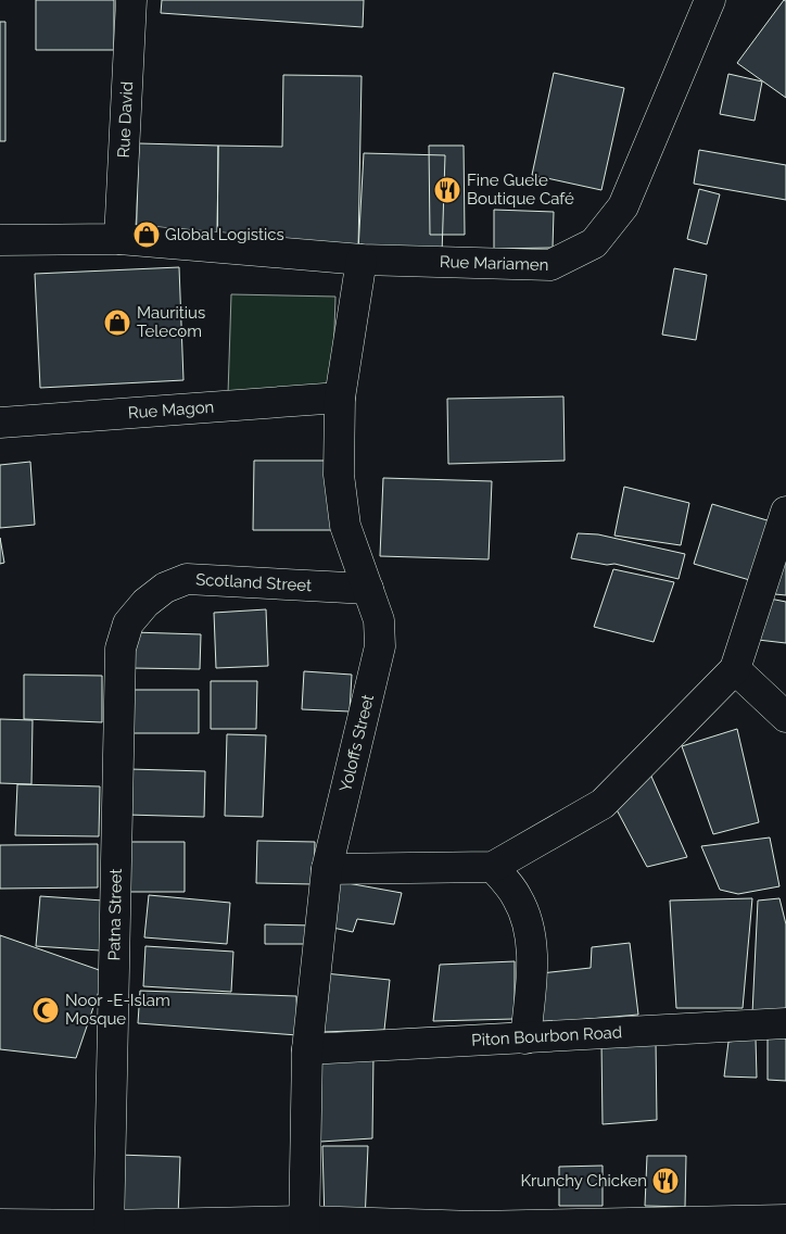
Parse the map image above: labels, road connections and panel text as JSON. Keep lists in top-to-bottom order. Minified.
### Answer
{"streets":{"street":["Rue David","Rue Mariamen","Rue Magon","Scotland Street","Yoloffs Street","Patna Street","Piton Bourbon Road"]},"crossings":[["Rue David","Rue Mariamen"],["Rue Mariamen","Yoloffs Street"],["Rue Magon","Yoloffs Street"],["Scotland Street","Yoloffs Street"],["Scotland Street","Patna Street"],["Yoloffs Street","Piton Bourbon Road"]],"places":{"restaurant":["Fine Guele Boutique Café","Krunchy Chicken"],"shop":["Global Logistics","Mauritius Telecom"],"mosque":["Noor -E-Islam Mosque"]}}
